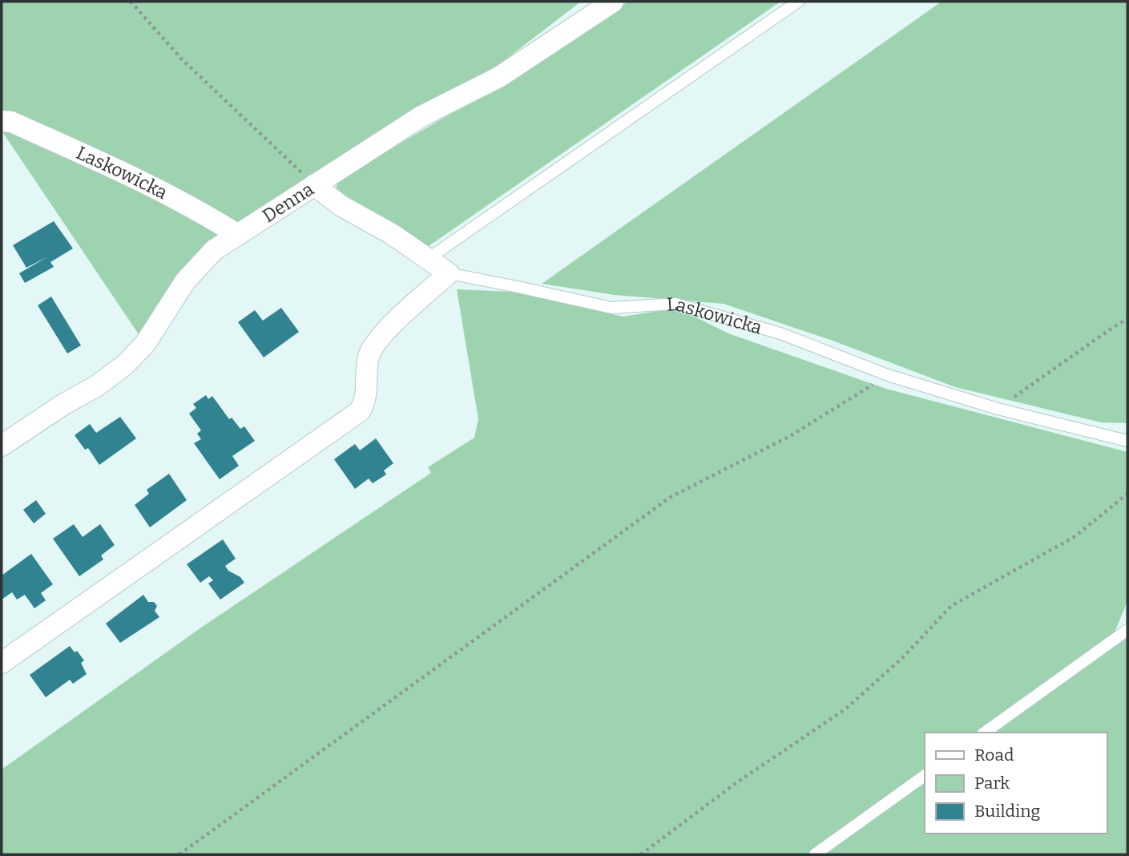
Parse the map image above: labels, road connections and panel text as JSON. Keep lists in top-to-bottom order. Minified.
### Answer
{"streets":{"street":["Laskowicka","Denna"]},"crossings":[["Laskowicka","Denna"]],"legend":["Road","Park","Building"]}
